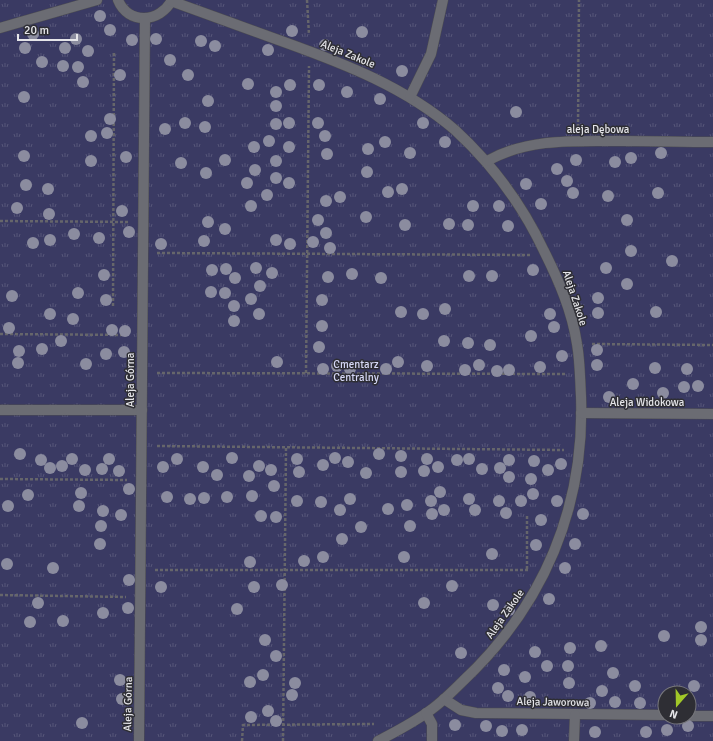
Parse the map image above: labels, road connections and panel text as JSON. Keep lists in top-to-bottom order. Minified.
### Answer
{"streets":{"street":["Aleja Zakole","aleja Dębowa","Aleja Górna","Aleja Widokowa","Aleja Jaworowa"]},"crossings":[["Aleja Zakole","aleja Dębowa"],["Aleja Zakole","Aleja Widokowa"],["Aleja Zakole","Aleja Jaworowa"]],"parks":["Cmentarz Centralny"],"scale_bar":"20 m","north":"bottom"}
